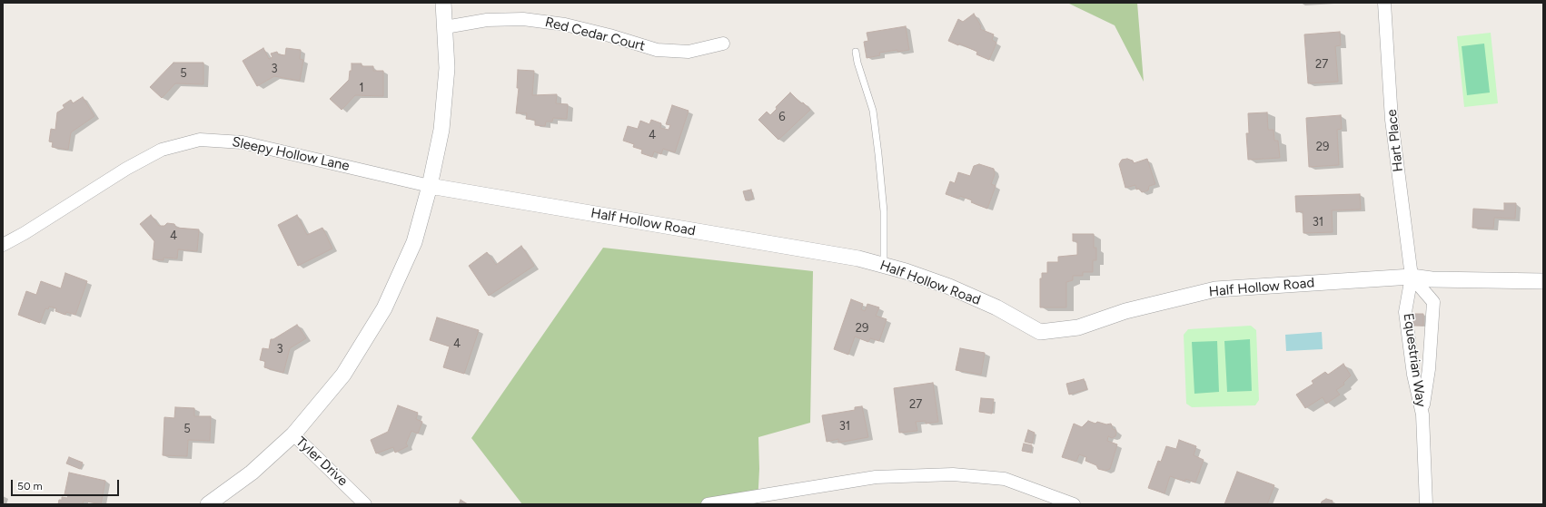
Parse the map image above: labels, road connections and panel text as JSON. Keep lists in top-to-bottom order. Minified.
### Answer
{"streets":{"street":["Red Cedar Court","Hart Place","Sleepy Hollow Lane","Half Hollow Road","Equestrian Way","Tyler Drive"]},"crossings":[["Hart Place","Half Hollow Road"],["Hart Place","Equestrian Way"],["Sleepy Hollow Lane","Half Hollow Road"],["Half Hollow Road","Equestrian Way"]],"house_numbers":["27","3","5","1","6","4","29","31","4","29","4","3","27","31","5"],"scale_bar":"50 m"}
